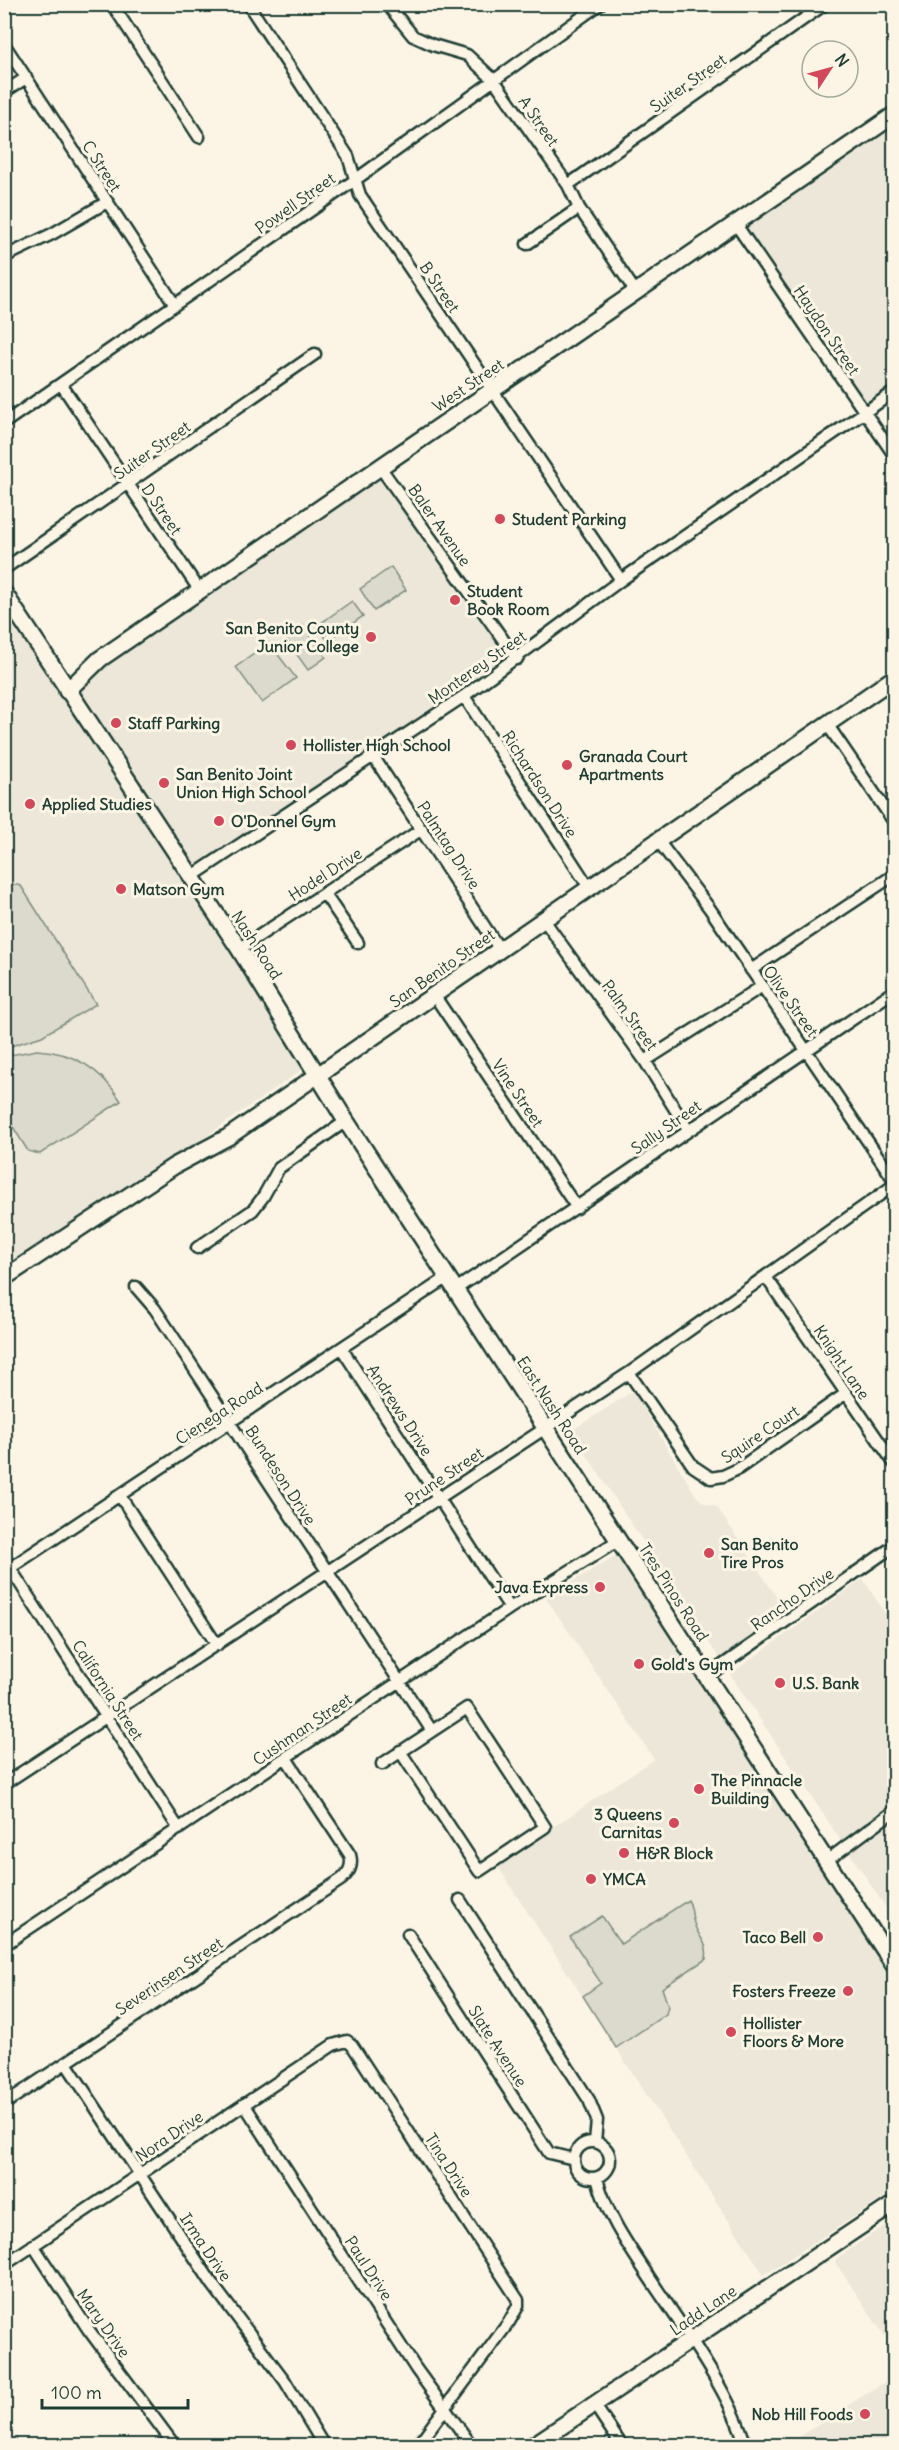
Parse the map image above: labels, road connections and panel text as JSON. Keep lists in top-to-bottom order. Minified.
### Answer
{"streets":{"street":["Suiter Street","A Street","C Street","Powell Street","B Street","Haydon Street","West Street","D Street","Baler Avenue","Monterey Street","Richardson Drive","Palmtag Drive","Hodel Drive","Nash Road","San Benito Street","Olive Street","Palm Street","Vine Street","Sally Street","Knight Lane","East Nash Road","Andrews Drive","Cienega Road","Squire Court","Bundeson Drive","Prune Street","Tres Pinos Road","Rancho Drive","California Street","Cushman Street","Severinsen Street","Slate Avenue","Nora Drive","Tina Drive","Irma Drive","Paul Drive","Ladd Lane","Mary Drive"]},"crossings":[["Suiter Street","A Street"],["Suiter Street","D Street"],["A Street","Powell Street"],["A Street","West Street"],["C Street","Powell Street"],["Powell Street","B Street"],["Powell Street","D Street"],["B Street","West Street"],["B Street","Monterey Street"],["Haydon Street","West Street"],["Haydon Street","Monterey Street"],["West Street","D Street"],["West Street","Baler Avenue"],["West Street","Nash Road"],["Baler Avenue","Monterey Street"],["Monterey Street","Richardson Drive"],["Monterey Street","Palmtag Drive"],["Monterey Street","Nash Road"],["Richardson Drive","San Benito Street"],["Palmtag Drive","Hodel Drive"],["Palmtag Drive","San Benito Street"],["Nash Road","San Benito Street"],["Nash Road","Sally Street"],["Nash Road","East Nash Road"],["Nash Road","Cienega Road"],["San Benito Street","Olive Street"],["San Benito Street","Palm Street"],["San Benito Street","Vine Street"],["Olive Street","Sally Street"],["Palm Street","Sally Street"],["Vine Street","Sally Street"],["Sally Street","East Nash Road"],["Sally Street","Cienega Road"],["Knight Lane","Squire Court"],["Knight Lane","Prune Street"],["East Nash Road","Cienega Road"],["East Nash Road","Prune Street"],["East Nash Road","Tres Pinos Road"],["East Nash Road","Cushman Street"],["Andrews Drive","Cienega Road"],["Andrews Drive","Prune Street"],["Andrews Drive","Cushman Street"],["Cienega Road","Bundeson Drive"],["Cienega Road","California Street"],["Squire Court","Prune Street"],["Bundeson Drive","Prune Street"],["Bundeson Drive","Cushman Street"],["Prune Street","California Street"],["Tres Pinos Road","Rancho Drive"],["Tres Pinos Road","Cushman Street"],["California Street","Cushman Street"],["Cushman Street","Severinsen Street"],["Severinsen Street","Irma Drive"],["Nora Drive","Tina Drive"],["Nora Drive","Irma Drive"],["Nora Drive","Paul Drive"],["Nora Drive","Mary Drive"],["Tina Drive","Paul Drive"]],"places":["Student Parking","Student Book Room","San Benito County Junior College","Staff Parking","Hollister High School","Granada Court Apartments","San Benito Joint Union High School","Applied Studies","O'Donnel Gym","Matson Gym","San Benito Tire Pros","Java Express","Gold's Gym","U.S. Bank","The Pinnacle Building","3 Queens Carnitas","H&R Block","YMCA","Taco Bell","Fosters Freeze","Hollister Floors & More","Nob Hill Foods"],"scale_bar":"100 m","north":"top right"}
